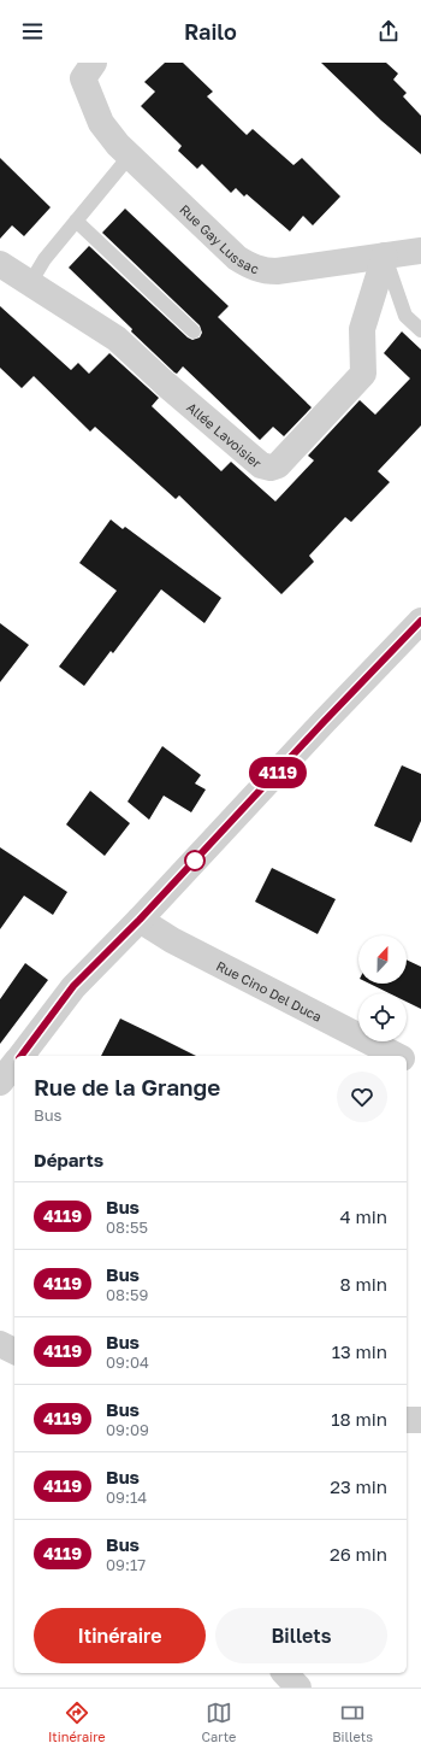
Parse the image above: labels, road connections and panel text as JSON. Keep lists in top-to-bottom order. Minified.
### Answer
{"streets":{"street":["Rue Gay Lussac","Allée Lavoisier","Rue Cino Del Duca"]},"crossings":[["Rue Gay Lussac","Allée Lavoisier"]],"lines":["bus line 4119"],"north":"top","page":{"header":"Railo","on_map":"4119","heading":[["Rue de la Grange","Bus"],"Départs"],"list":[{"mark":"4119","name":"Bus","note":"08:55","value":"4 min"},{"mark":"4119","name":"Bus","note":"08:59","value":"8 min"},{"mark":"4119","name":"Bus","note":"09:04","value":"13 min"},{"mark":"4119","name":"Bus","note":"09:09","value":"18 min"},{"mark":"4119","name":"Bus","note":"09:14","value":"23 min"},{"mark":"4119","name":"Bus","note":"09:17","value":"26 min"}],"buttons":["Itinéraire","Billets"],"tabs":["Itinéraire","Carte","Billets"]}}
